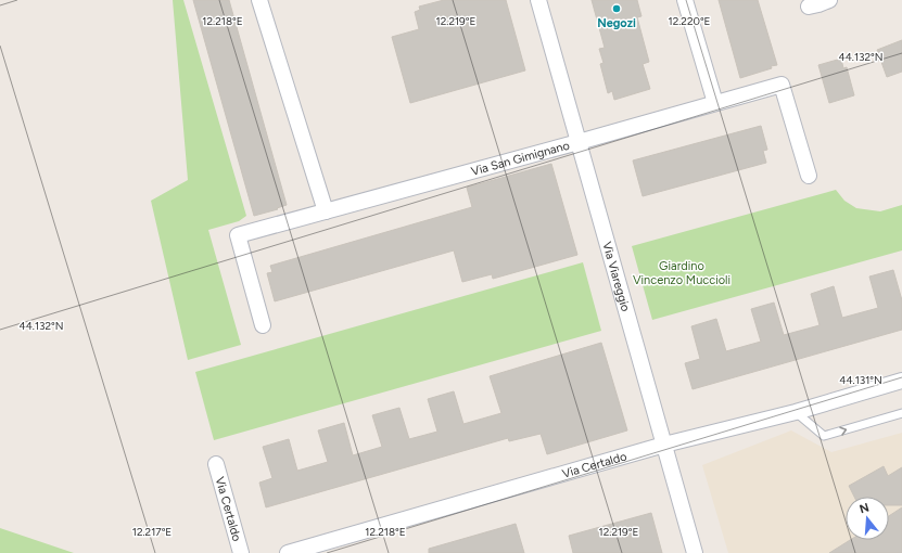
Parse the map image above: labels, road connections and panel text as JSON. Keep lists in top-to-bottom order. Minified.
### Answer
{"streets":{"street":["Via San Gimignano","Via Viareggio","Via Certaldo"]},"crossings":[["Via San Gimignano","Via Viareggio"],["Via Viareggio","Via Certaldo"]],"parks":["Giardino Vincenzo Muccioli"],"places":["Negozi"],"north":"top","coordinates":["12.218°E","12.219°E","12.220°E","44.132°N","44.131°N","12.217°E"]}
